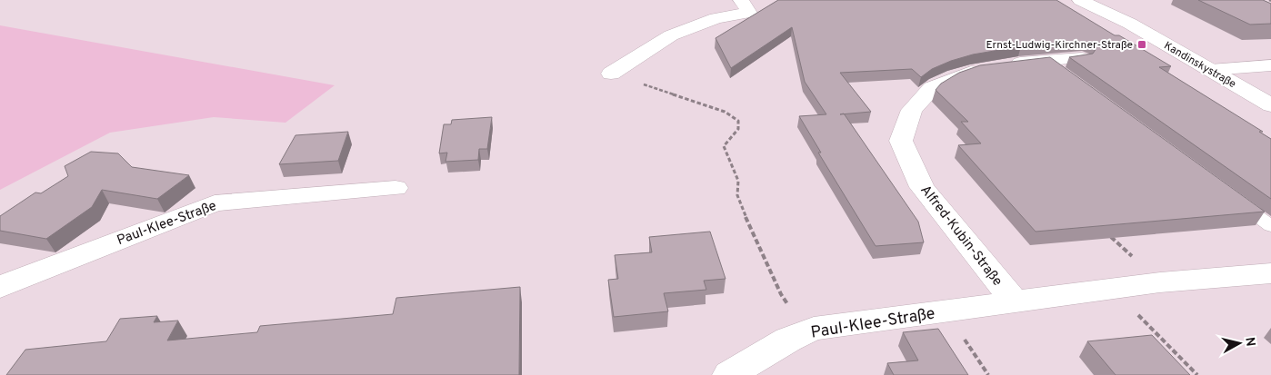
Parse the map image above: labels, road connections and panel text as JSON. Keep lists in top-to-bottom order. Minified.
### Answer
{"streets":{"street":["Kandinskystraße","Paul-Klee-Straße","Alfred-Kubin-Straße"]},"crossings":[["Paul-Klee-Straße","Alfred-Kubin-Straße"]],"places":{"transit":["Ernst-Ludwig-Kirchner-Straße"]},"north":"right"}
